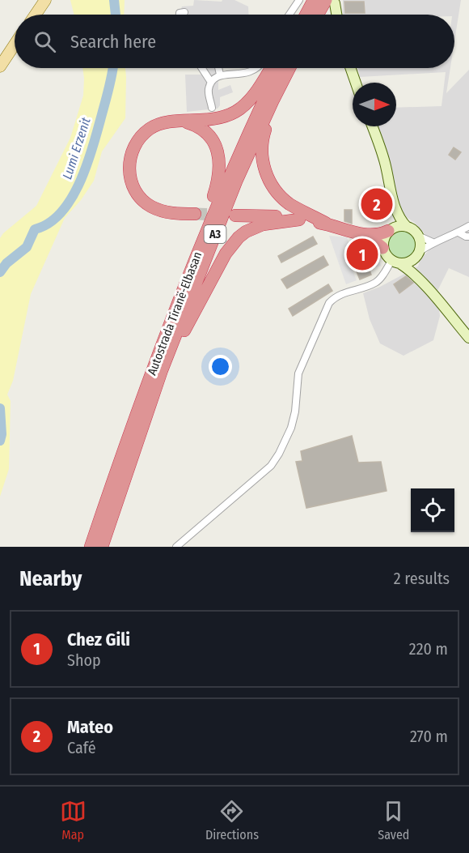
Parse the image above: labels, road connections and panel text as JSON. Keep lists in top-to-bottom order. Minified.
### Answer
{"streets":{"highway":["A3","Autostrada Tiranë-Elbasan"]},"crossings":[["A3","Autostrada Tiranë-Elbasan"]],"water":["Lumi Erzenit"],"north":"right","page":{"search":"Search here","pins":["2","1"],"heading":["Nearby","2 results"],"list":[{"mark":"1","name":"Chez Gili","note":"Shop","value":"220 m"},{"mark":"2","name":"Mateo","note":"Café","value":"270 m"}],"nav":["Map","Directions","Saved"]}}
